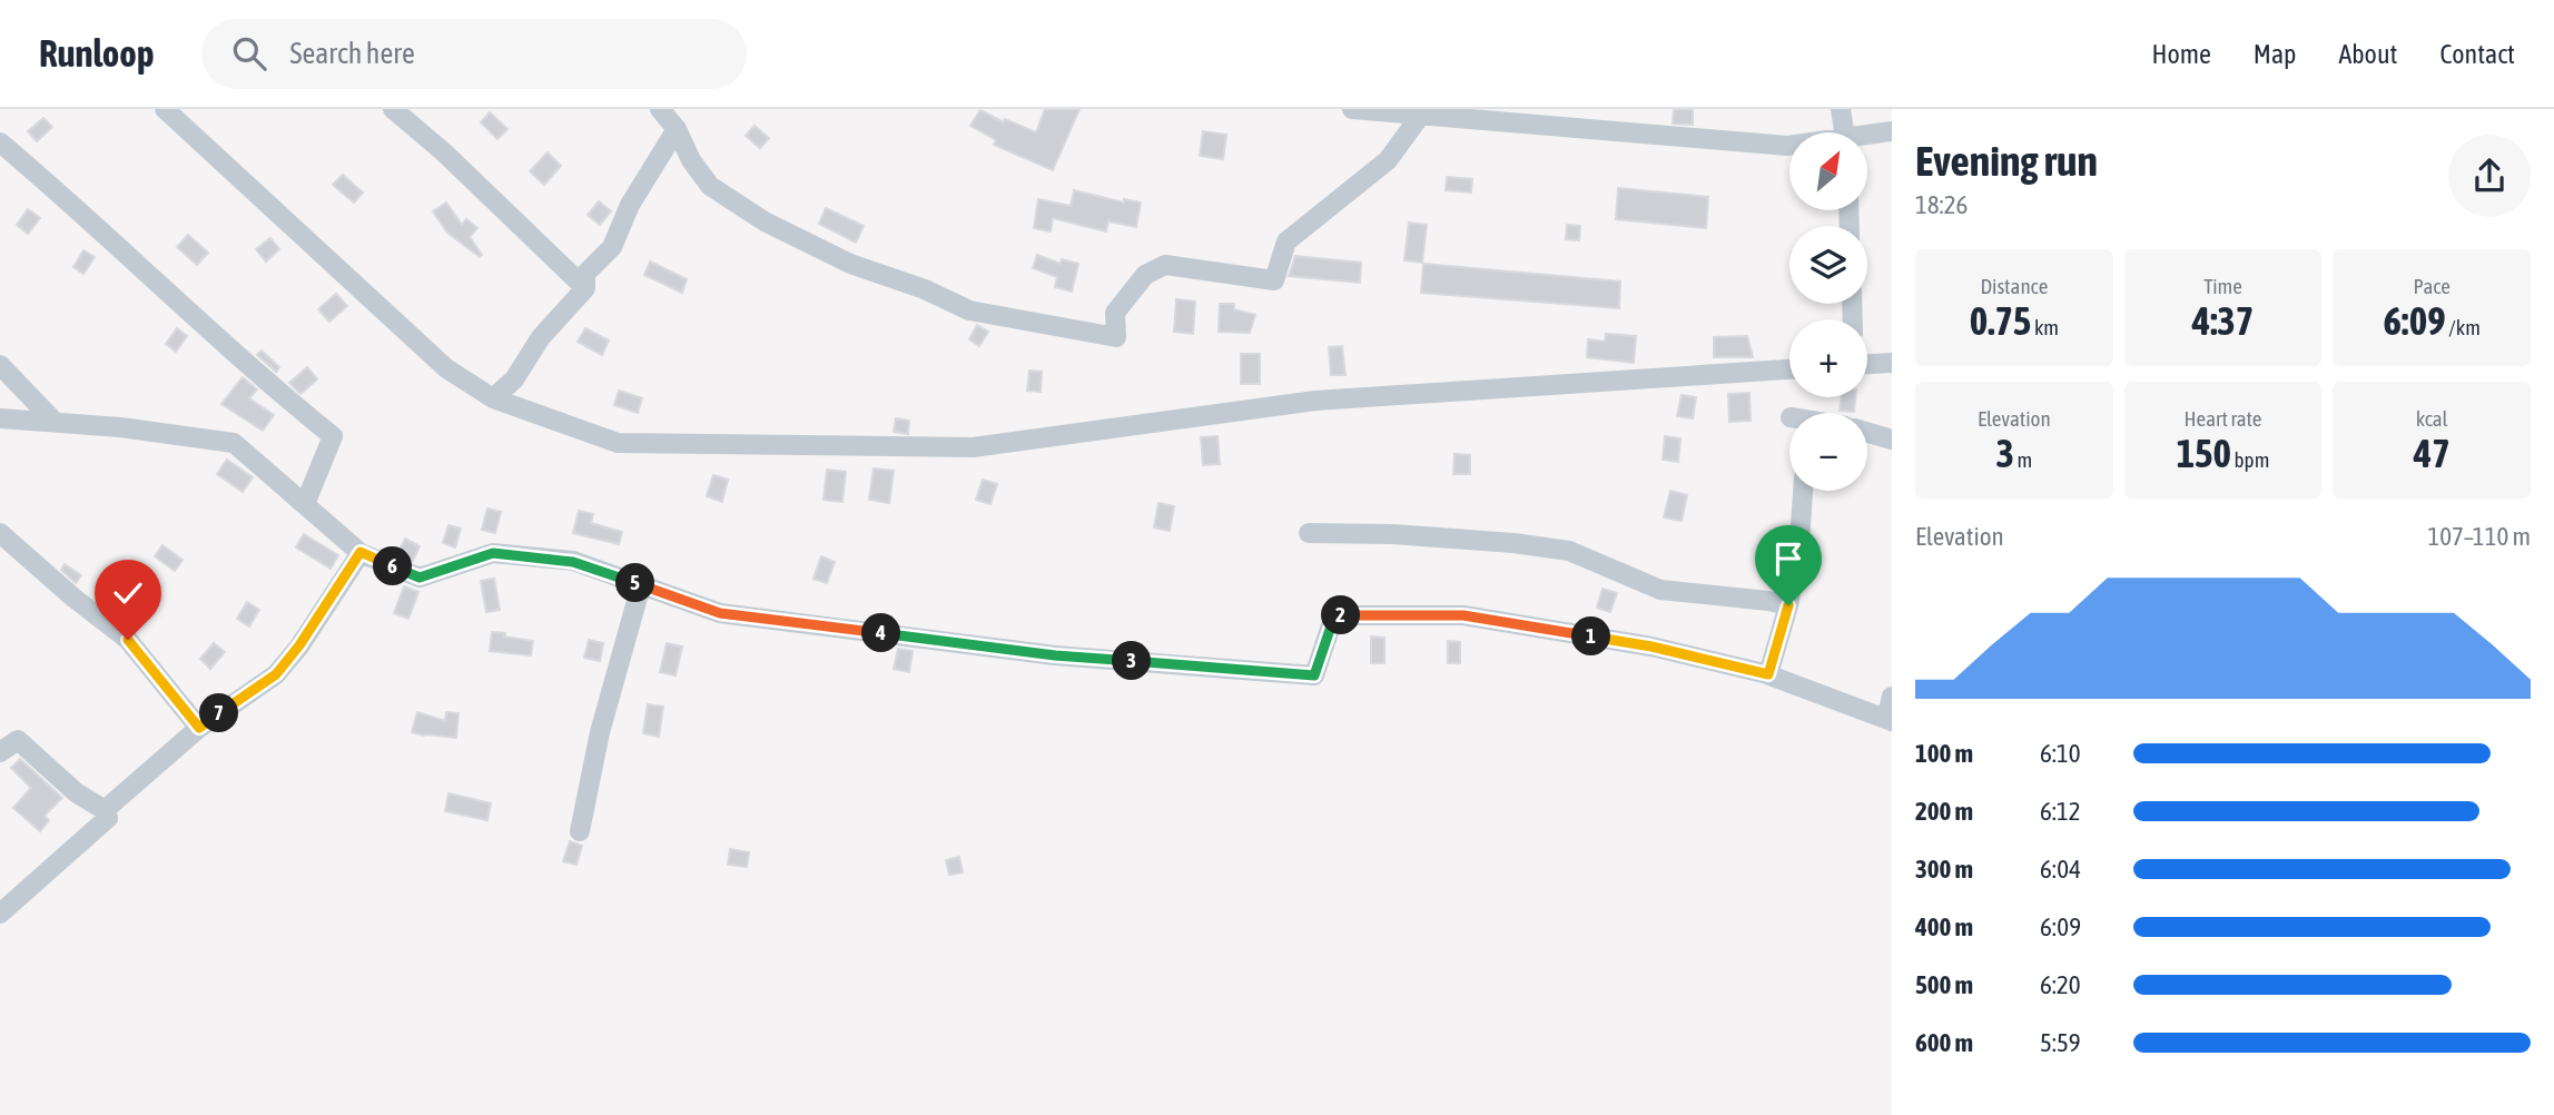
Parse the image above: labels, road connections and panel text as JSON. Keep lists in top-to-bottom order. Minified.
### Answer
{"north":"top right","page":{"header":"Runloop","search":"Search here","nav":["Home","Map","About","Contact"],"heading":["Evening run","18:26"],"map_buttons":["+","−"],"stats":[["Distance","0.75 km"],["Time","4:37"],["Pace","6:09 /km"],["Elevation","3 m"],["Heart rate","150 bpm"],["kcal","47"]],"chart":["Elevation","107–110 m"],"pins":["6","5","2","4","1","3","7"],"list":[{"name":"100 m","note":"6:10"},{"name":"200 m","note":"6:12"},{"name":"300 m","note":"6:04"},{"name":"400 m","note":"6:09"},{"name":"500 m","note":"6:20"},{"name":"600 m","note":"5:59"}]}}
